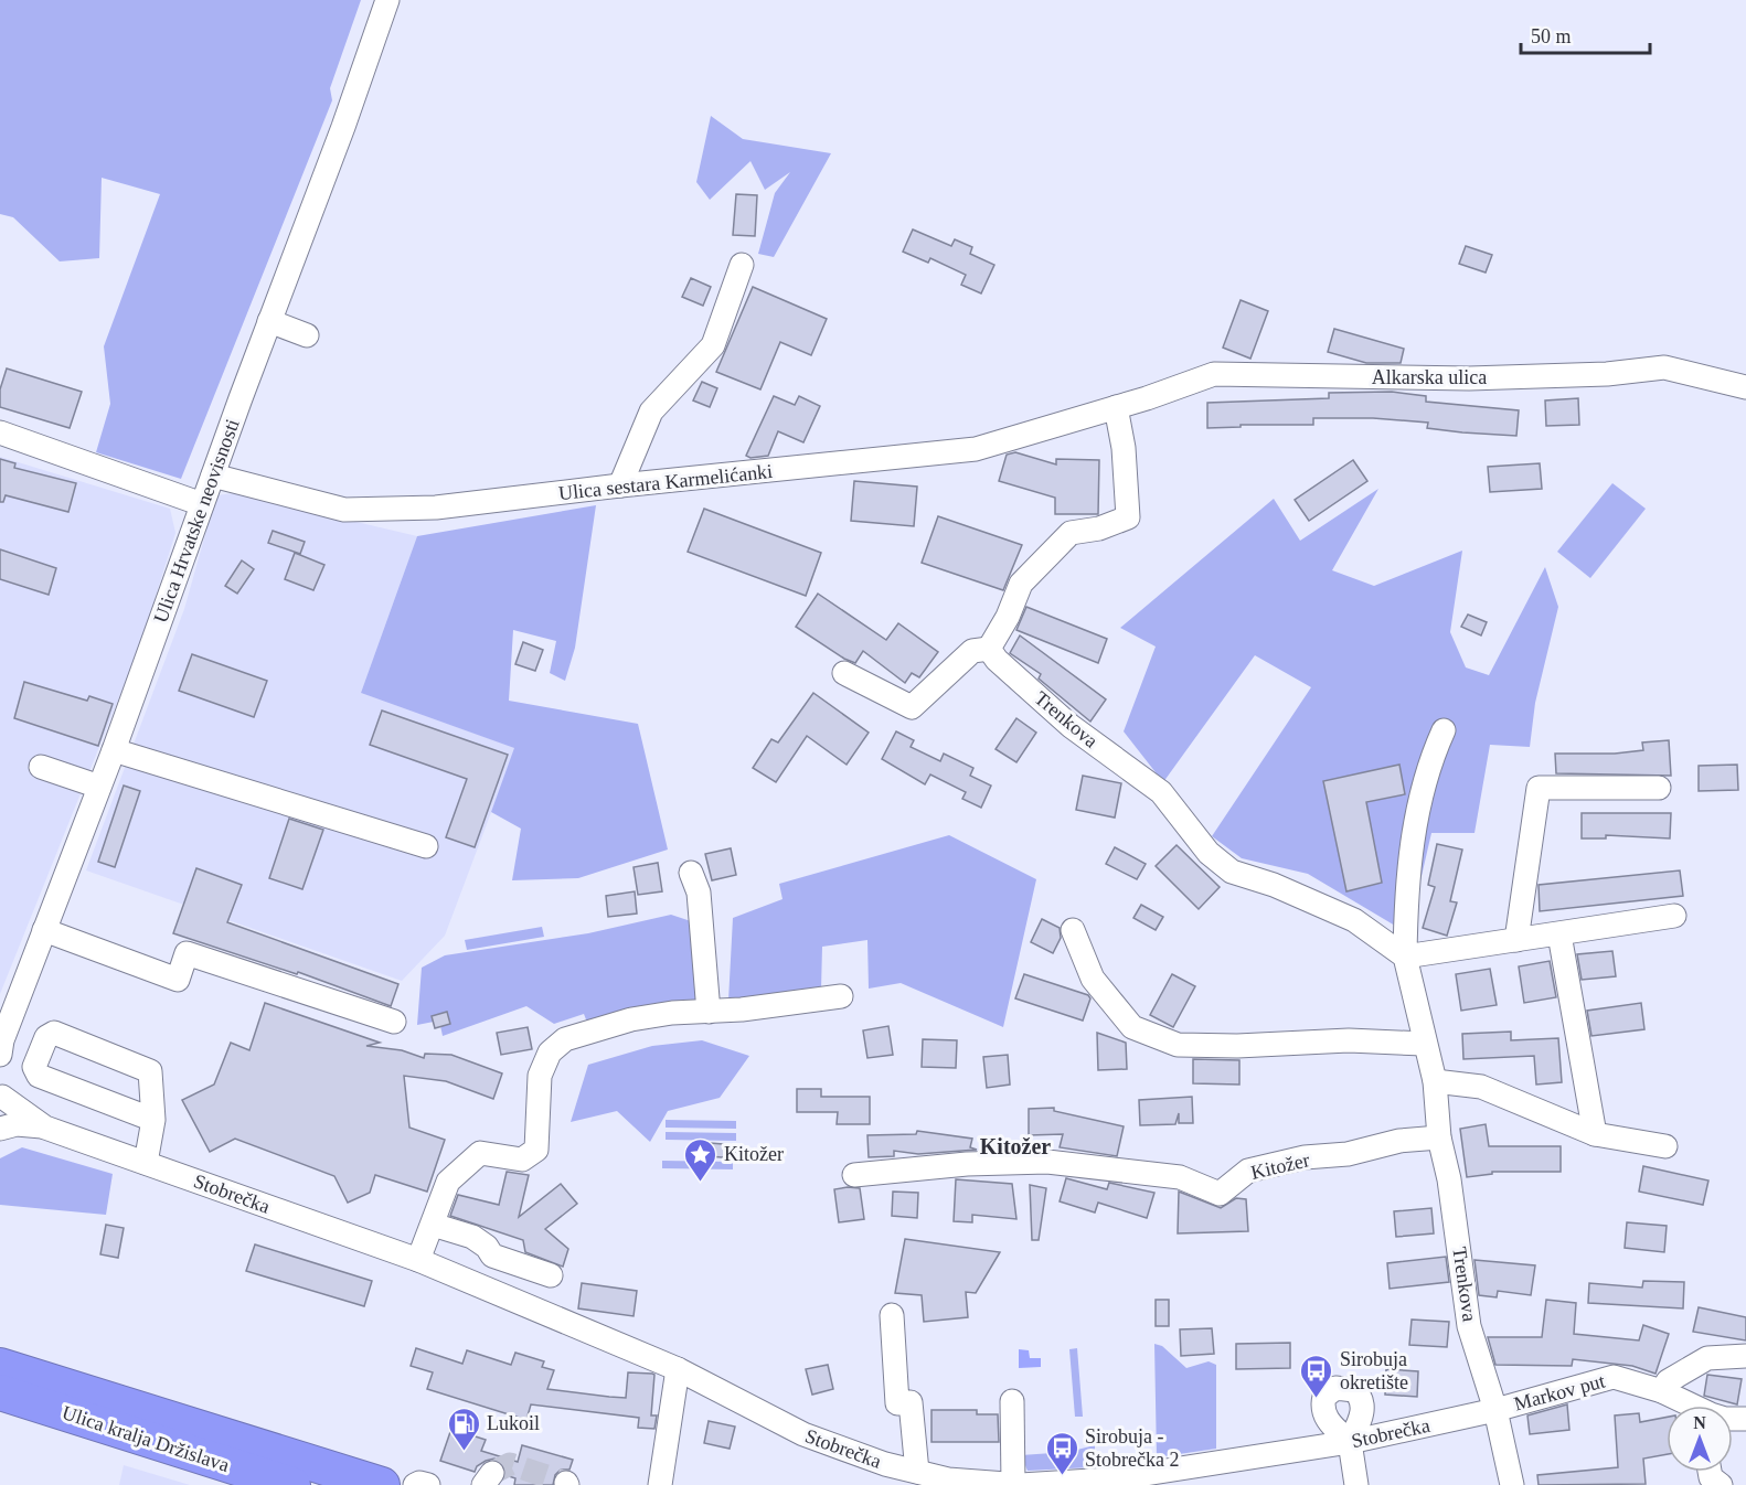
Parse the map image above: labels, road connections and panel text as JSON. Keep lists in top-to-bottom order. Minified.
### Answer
{"streets":{"highway":["Ulica kralja Držislava"],"street":["Alkarska ulica","Ulica sestara Karmelićanki","Ulica Hrvatske neovisnosti","Trenkova","Kitožer","Stobrečka","Markov put"]},"crossings":[["Alkarska ulica","Ulica sestara Karmelićanki"],["Ulica sestara Karmelićanki","Ulica Hrvatske neovisnosti"],["Trenkova","Kitožer"],["Trenkova","Stobrečka"],["Trenkova","Markov put"],["Stobrečka","Markov put"]],"districts":["Kitožer"],"places":{"place":["Kitožer"],"bus stop":["Sirobuja okretište","Sirobuja - Stobrečka 2"],"fuel station":["Lukoil"]},"scale_bar":"50 m","north":"top"}
